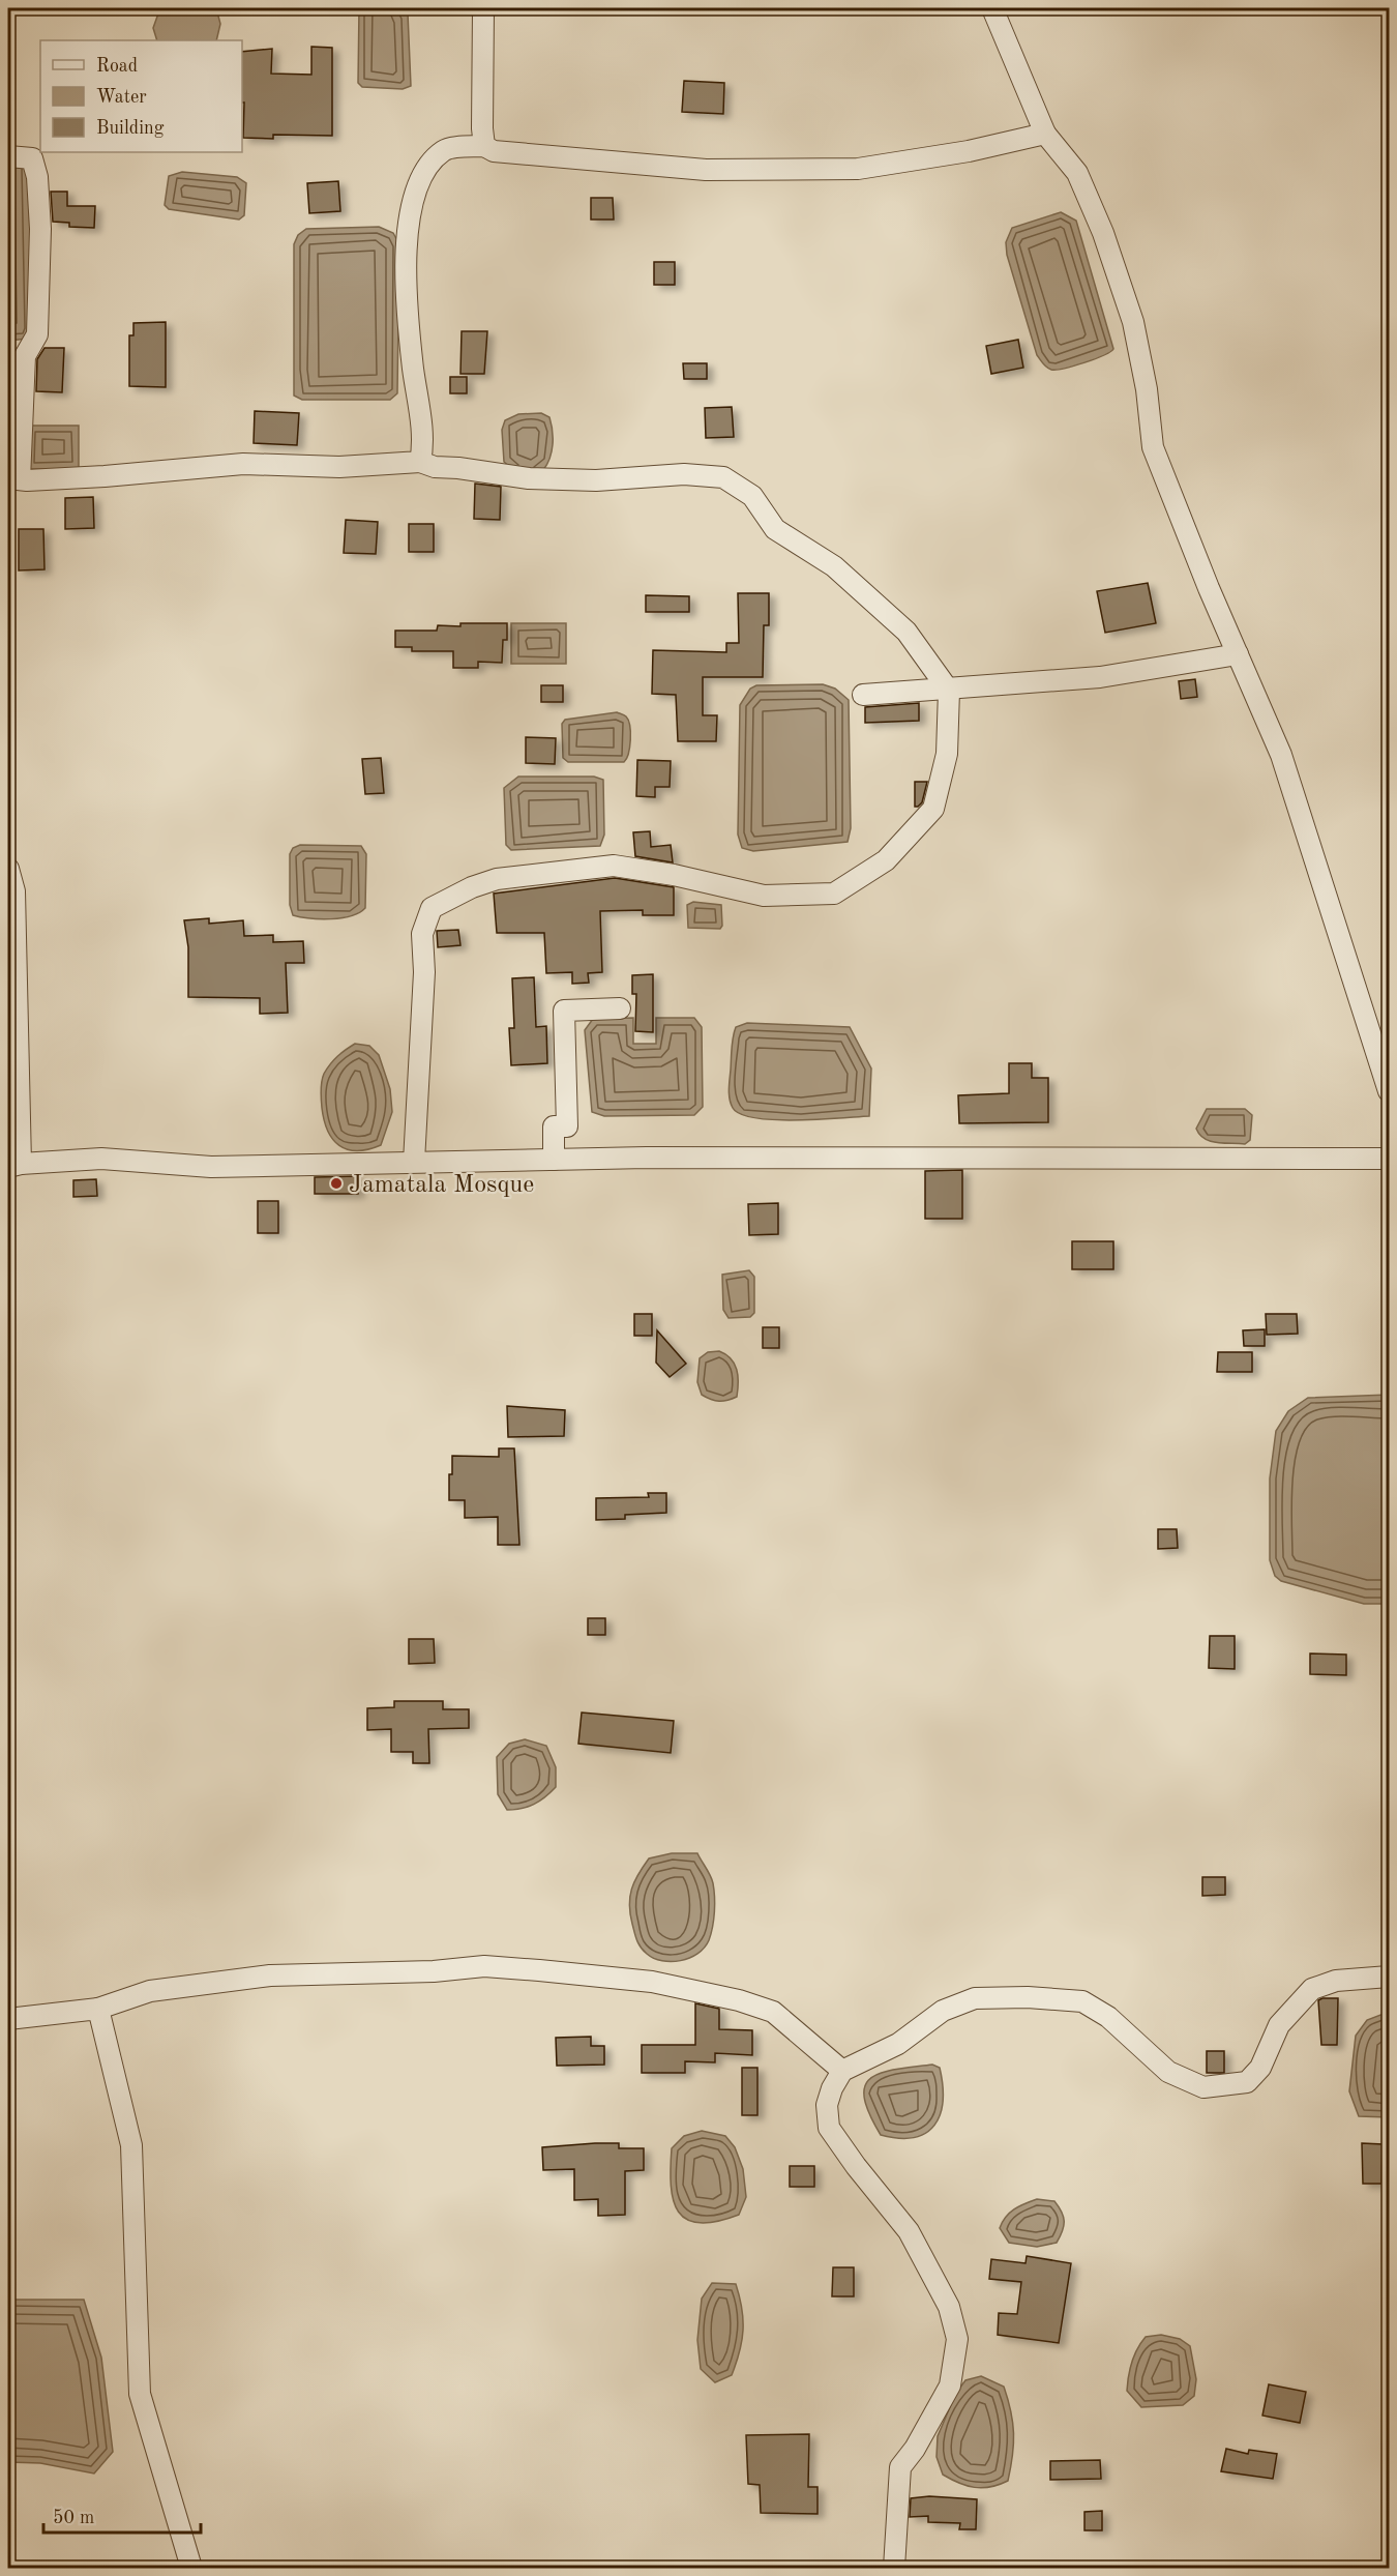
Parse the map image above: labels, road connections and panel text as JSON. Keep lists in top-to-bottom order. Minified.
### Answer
{"places":["Jamatala Mosque"],"legend":["Road","Water","Building"],"scale_bar":"50 m"}
